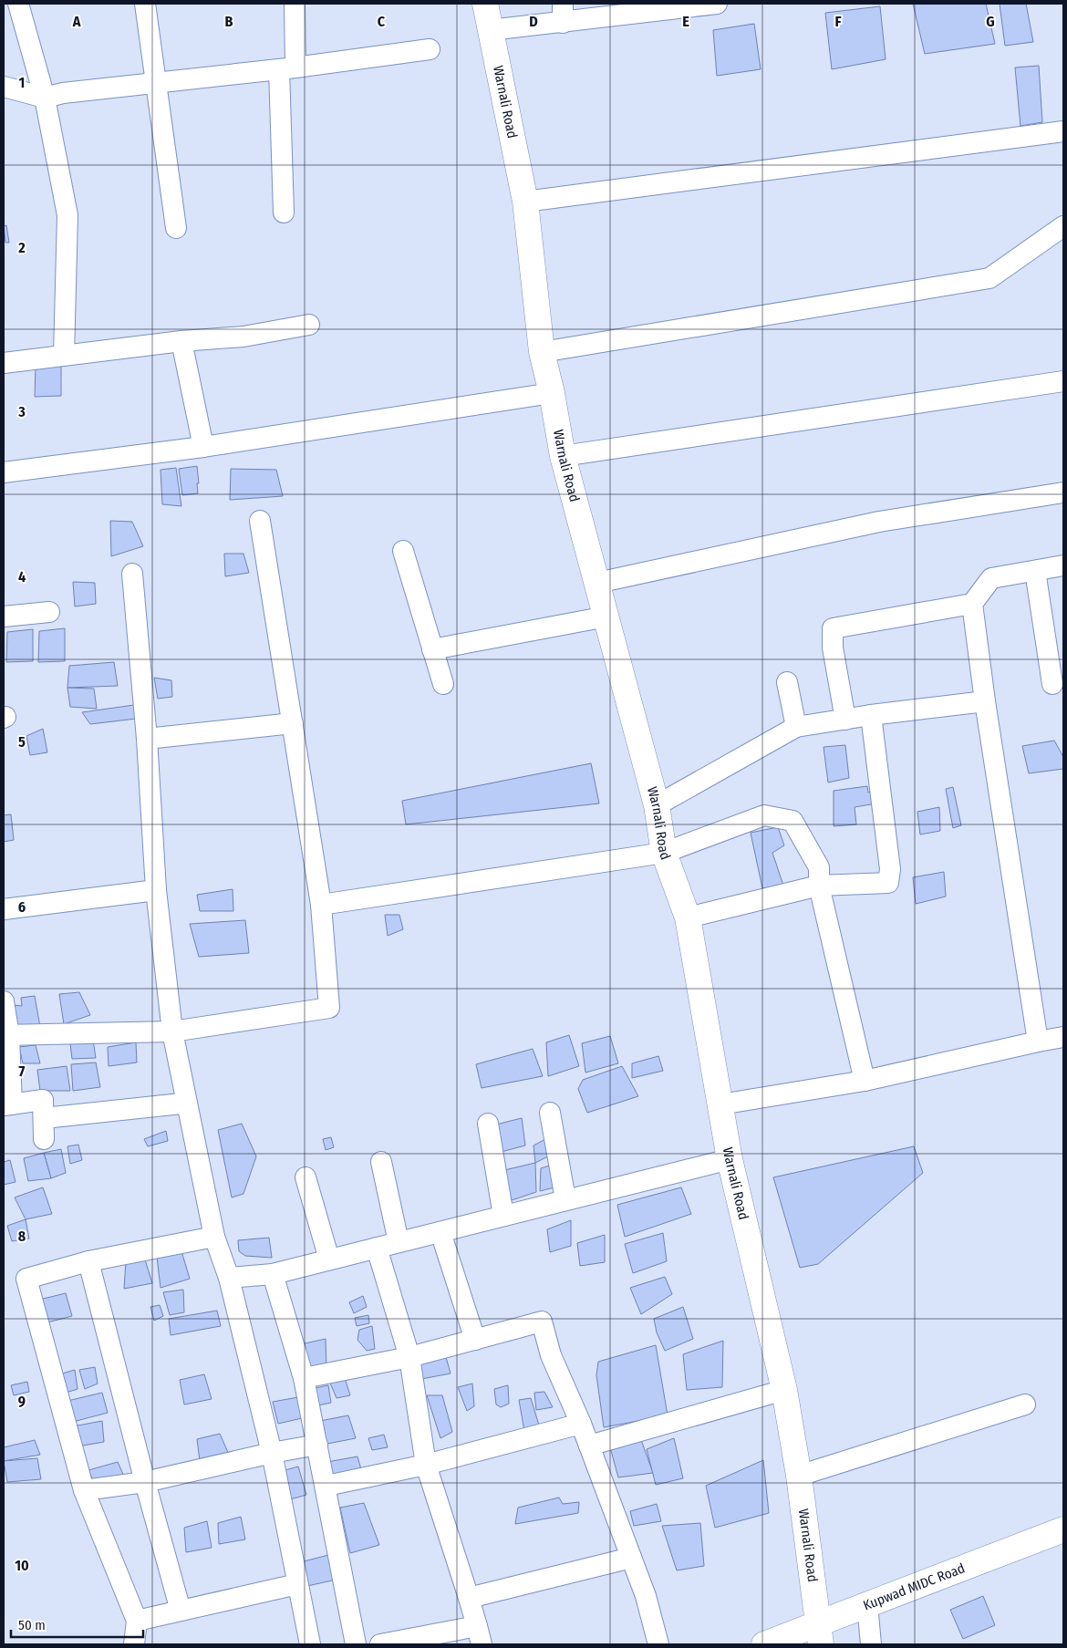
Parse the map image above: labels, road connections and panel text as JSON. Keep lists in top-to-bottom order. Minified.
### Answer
{"streets":{"main road":["Warnali Road","Kupwad MIDC Road"]},"crossings":[["Warnali Road","Kupwad MIDC Road"]],"scale_bar":"50 m","grid":{"columns":["A","B","C","D","E","F","G"],"rows":["1","2","3","4","5","6","7","8","9","10"]}}
